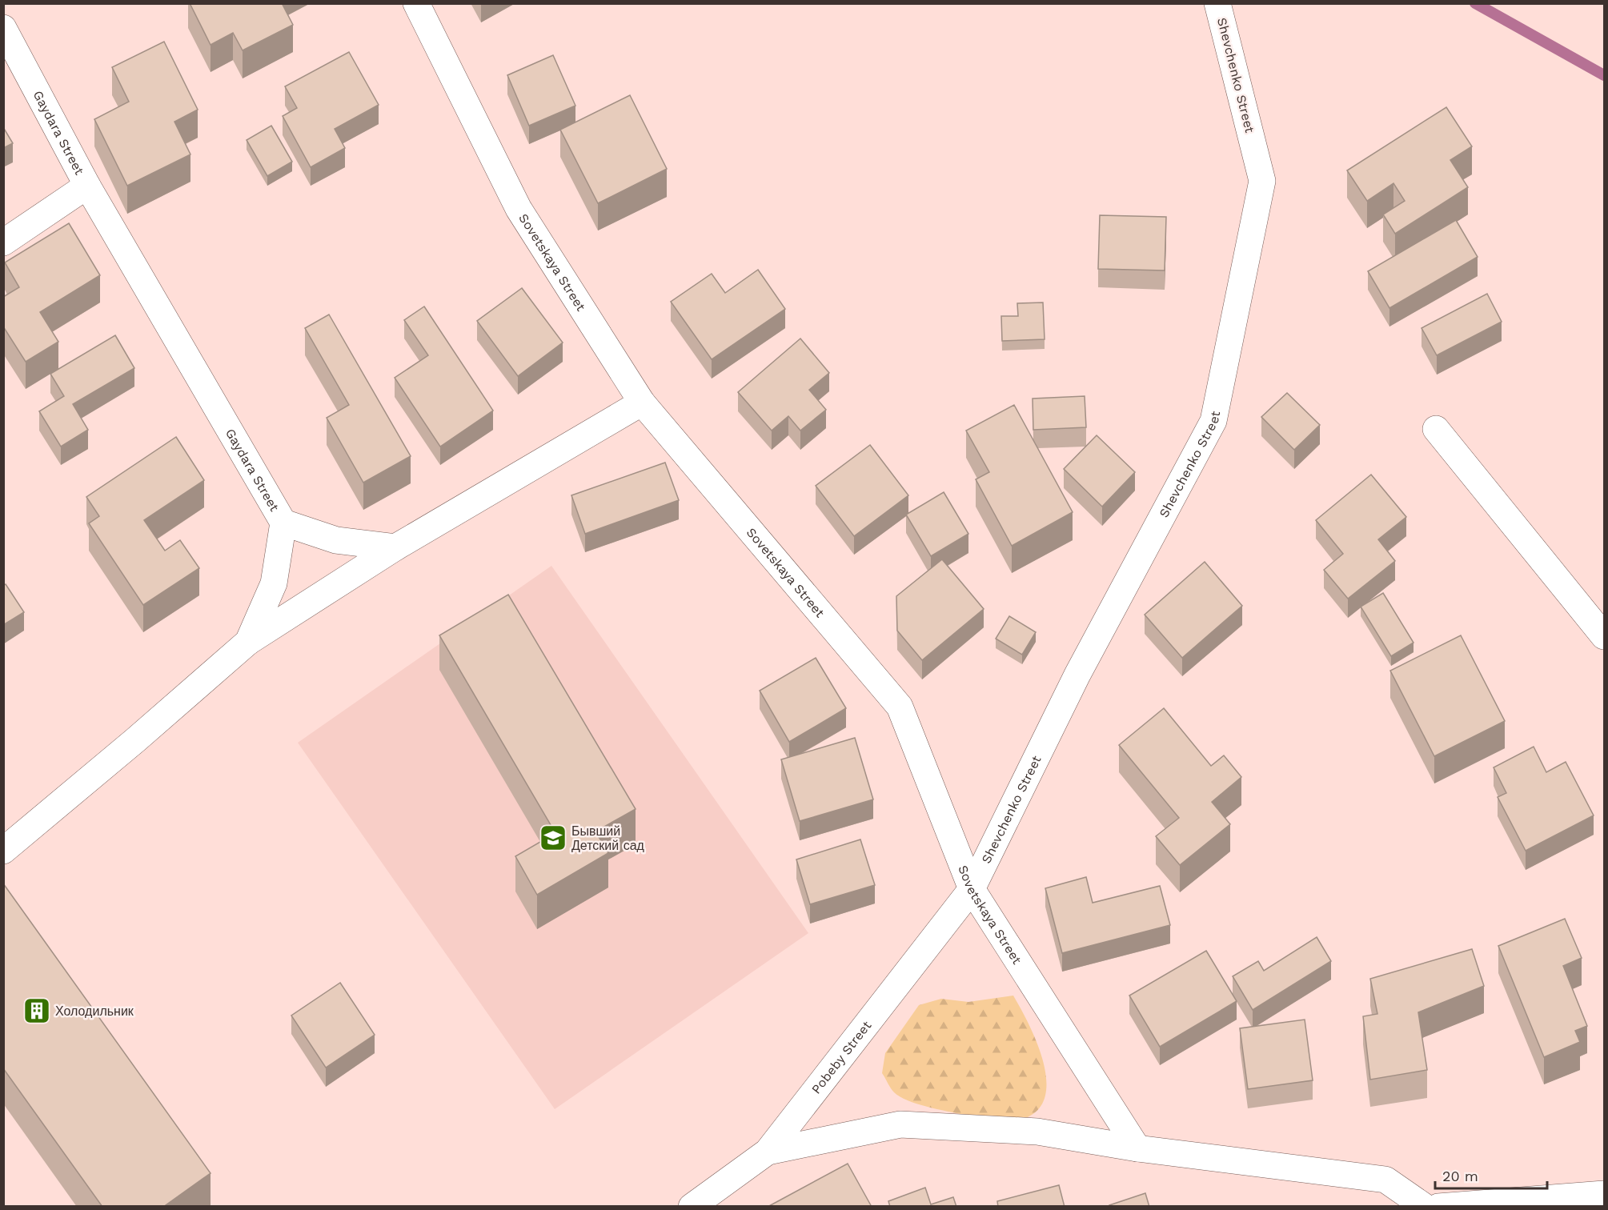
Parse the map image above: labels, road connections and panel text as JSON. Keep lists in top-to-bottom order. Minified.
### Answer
{"streets":{"street":["Shevchenko Street","Gaydara Street","Sovetskaya Street","Pobeby Street"]},"crossings":[["Shevchenko Street","Sovetskaya Street"],["Shevchenko Street","Pobeby Street"],["Sovetskaya Street","Pobeby Street"]],"places":{"school or university":["Бывший Детский сад"],"building":["Холодильник"]},"scale_bar":"20 m"}
